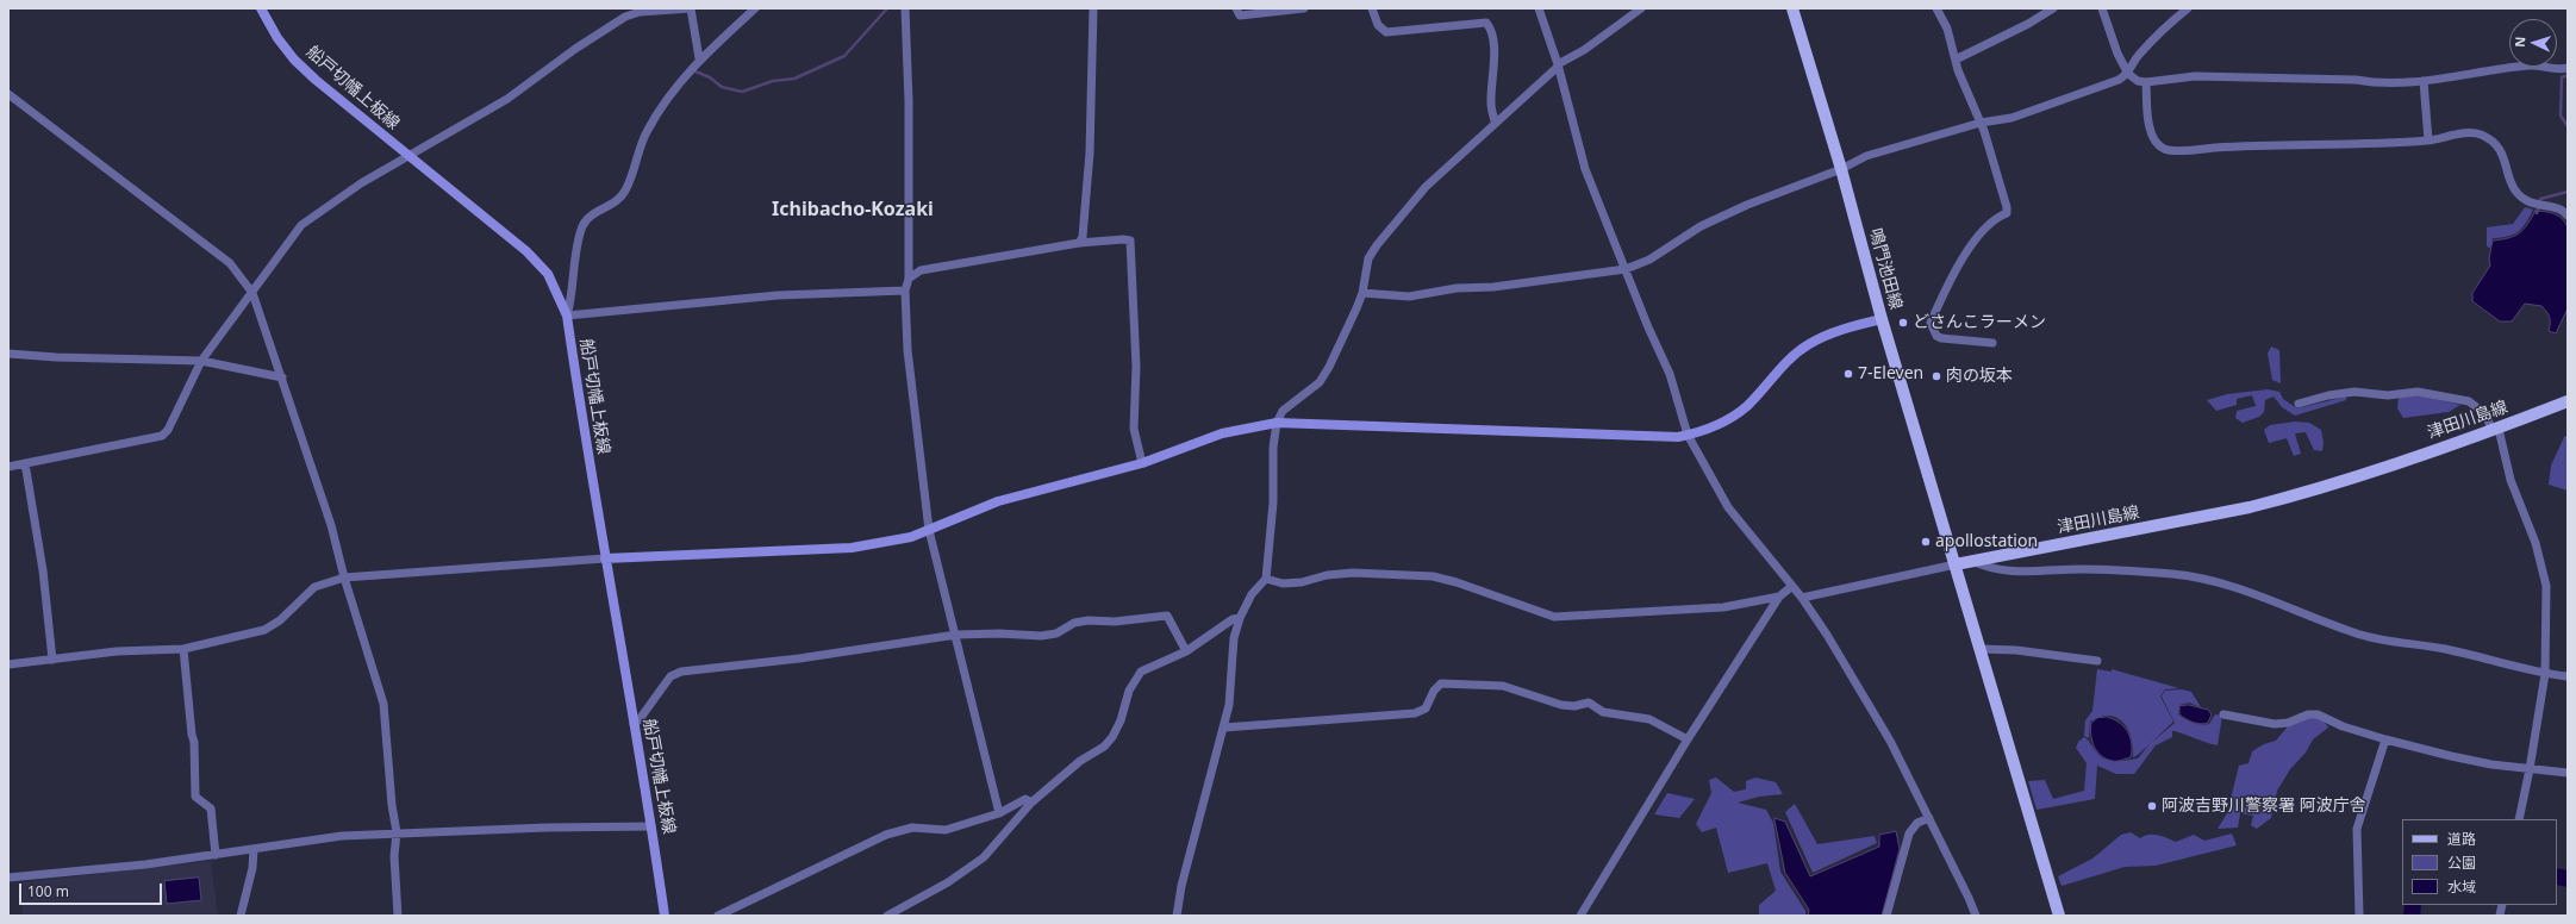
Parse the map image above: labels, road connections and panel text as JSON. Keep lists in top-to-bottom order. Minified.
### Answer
{"streets":{"main road":["鳴門池田線","津田川島線"],"street":["船戸切幡上板線"]},"crossings":[["鳴門池田線","津田川島線"]],"districts":["Ichibacho-Kozaki"],"places":["どさんこラーメン","7-Eleven","肉の坂本","apollostation","阿波吉野川警察署 阿波庁舎"],"legend":["道路","公園","水域"],"scale_bar":"100 m","north":"left"}
